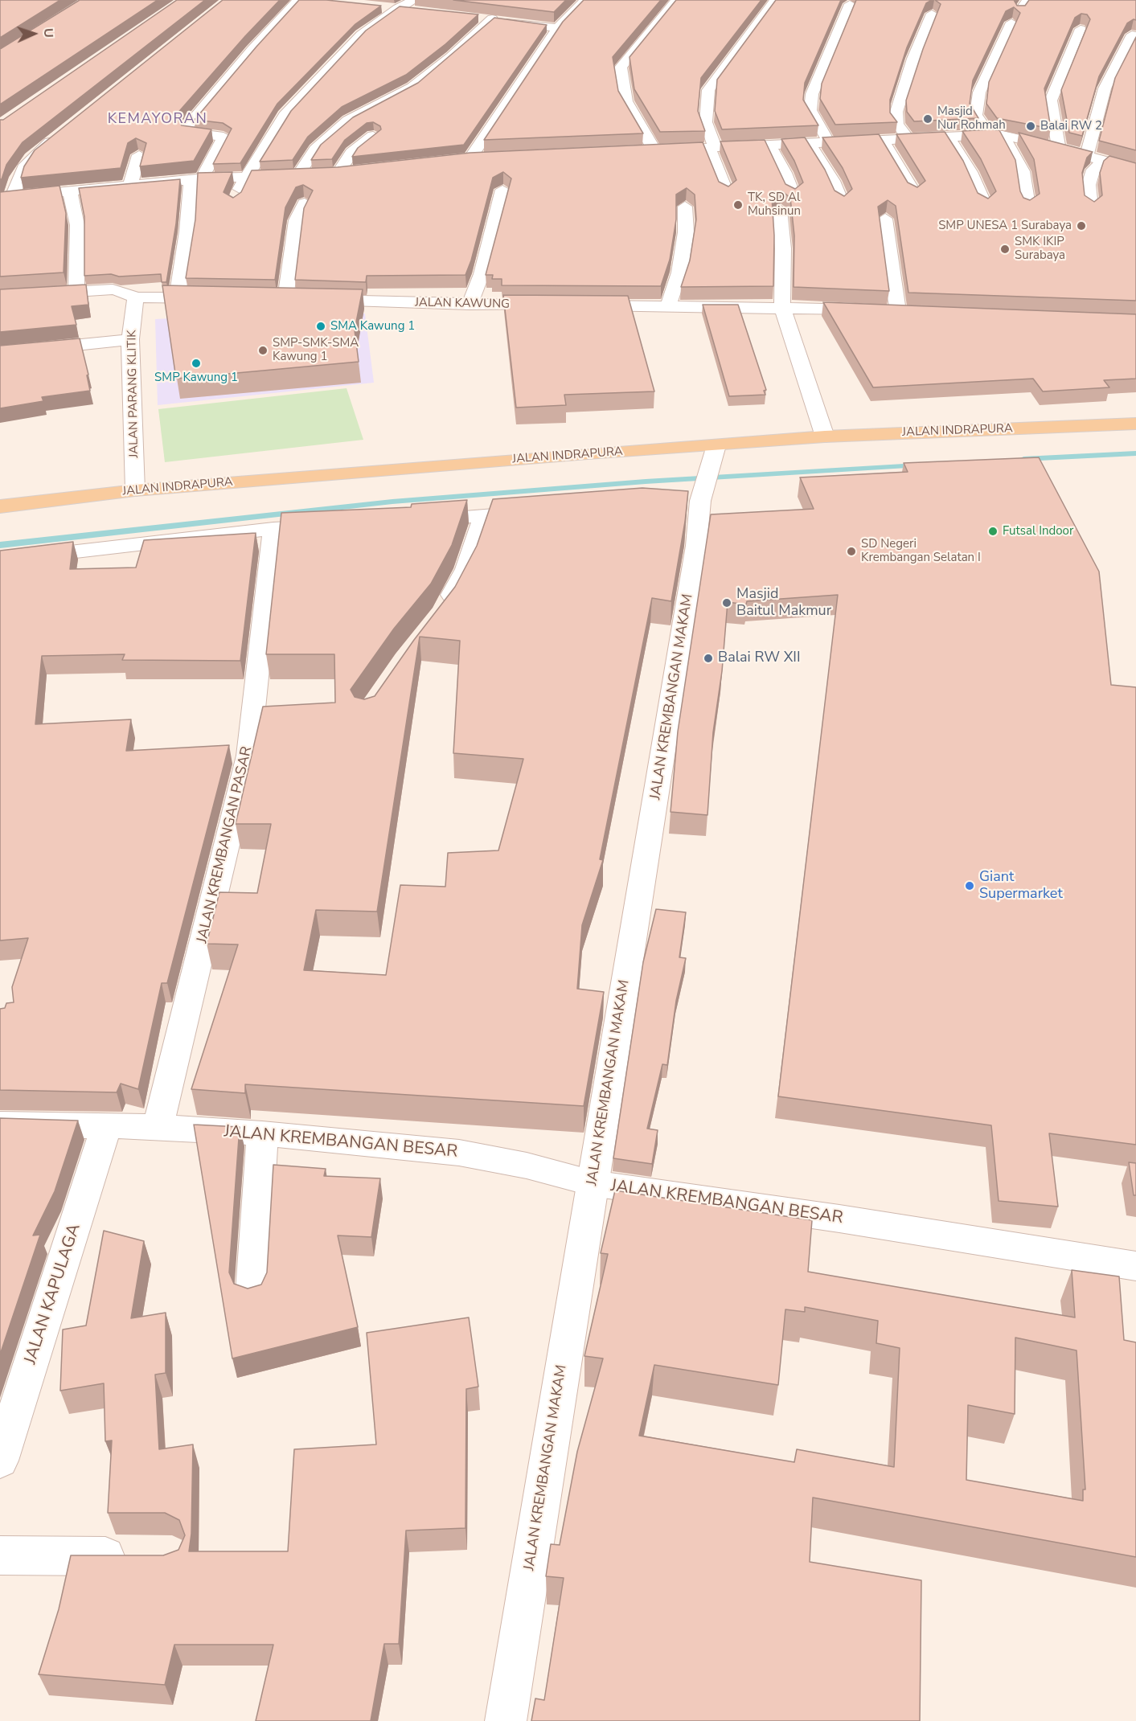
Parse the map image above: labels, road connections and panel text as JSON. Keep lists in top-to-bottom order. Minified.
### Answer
{"streets":{"main road":["JALAN INDRAPURA"],"street":["JALAN KAWUNG","JALAN PARANG KLITIK","JALAN KREMBANGAN MAKAM","JALAN KREMBANGAN PASAR","JALAN KREMBANGAN BESAR","JALAN KAPULAGA"]},"crossings":[["JALAN PARANG KLITIK","JALAN INDRAPURA"],["JALAN INDRAPURA","JALAN KREMBANGAN MAKAM"],["JALAN KREMBANGAN MAKAM","JALAN KREMBANGAN BESAR"],["JALAN KREMBANGAN PASAR","JALAN KREMBANGAN BESAR"],["JALAN KREMBANGAN BESAR","JALAN KAPULAGA"]],"districts":["KEMAYORAN"],"places":["Masjid Nur Rohmah","Balai RW 2","TK, SD Al Muhsinun","SMP UNESA 1 Surabaya","SMK IKIP Surabaya","SMA Kawung 1","SMP-SMK-SMA Kawung 1","SMP Kawung 1","Futsal Indoor","SD Negeri Krembangan Selatan I","Masjid Baitul Makmur","Balai RW XII","Giant Supermarket"],"north":"right"}
